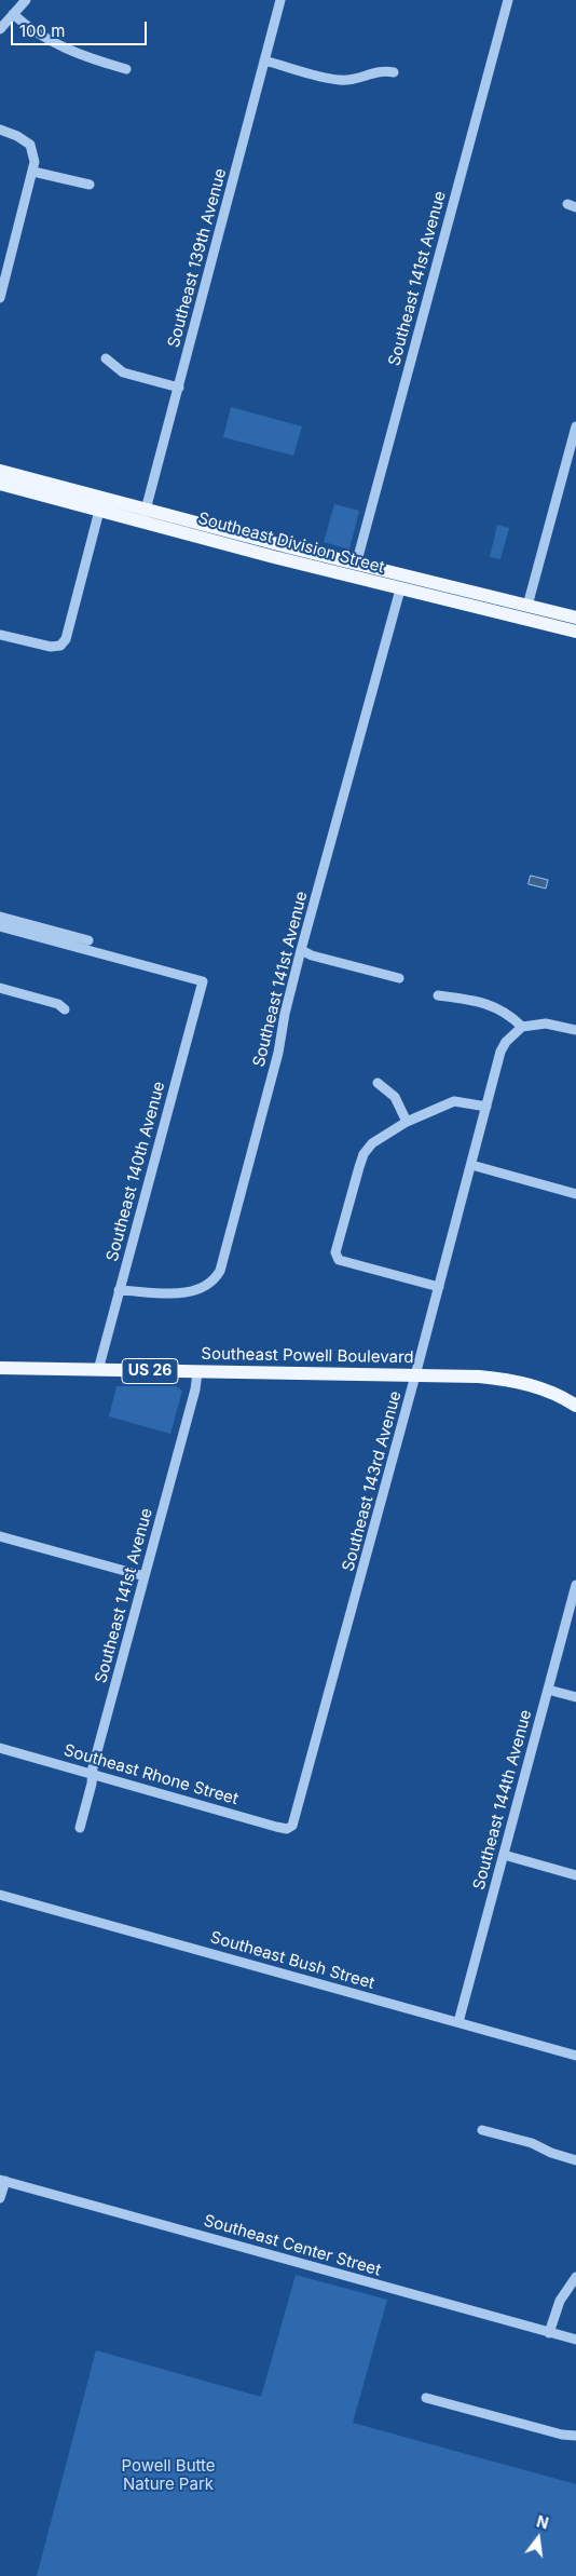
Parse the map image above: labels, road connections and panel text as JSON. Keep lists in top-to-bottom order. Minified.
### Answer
{"streets":{"main road":["Southeast Division Street","Southeast Powell Boulevard","US 26"],"street":["Southeast 139th Avenue","Southeast 141st Avenue","Southeast 140th Avenue","Southeast 143rd Avenue","Southeast Rhone Street","Southeast 144th Avenue","Southeast Bush Street","Southeast Center Street"]},"crossings":[["Southeast 139th Avenue","Southeast Division Street"],["Southeast 141st Avenue","Southeast Division Street"],["Southeast 141st Avenue","Southeast 140th Avenue"],["Southeast 141st Avenue","Southeast Powell Boulevard"],["Southeast 141st Avenue","Southeast Rhone Street"],["Southeast 140th Avenue","Southeast Powell Boulevard"],["Southeast Powell Boulevard","Southeast 143rd Avenue"],["Southeast 143rd Avenue","Southeast Rhone Street"],["Southeast 144th Avenue","Southeast Bush Street"]],"parks":["Powell Butte Nature Park"],"scale_bar":"100 m","north":"top"}
